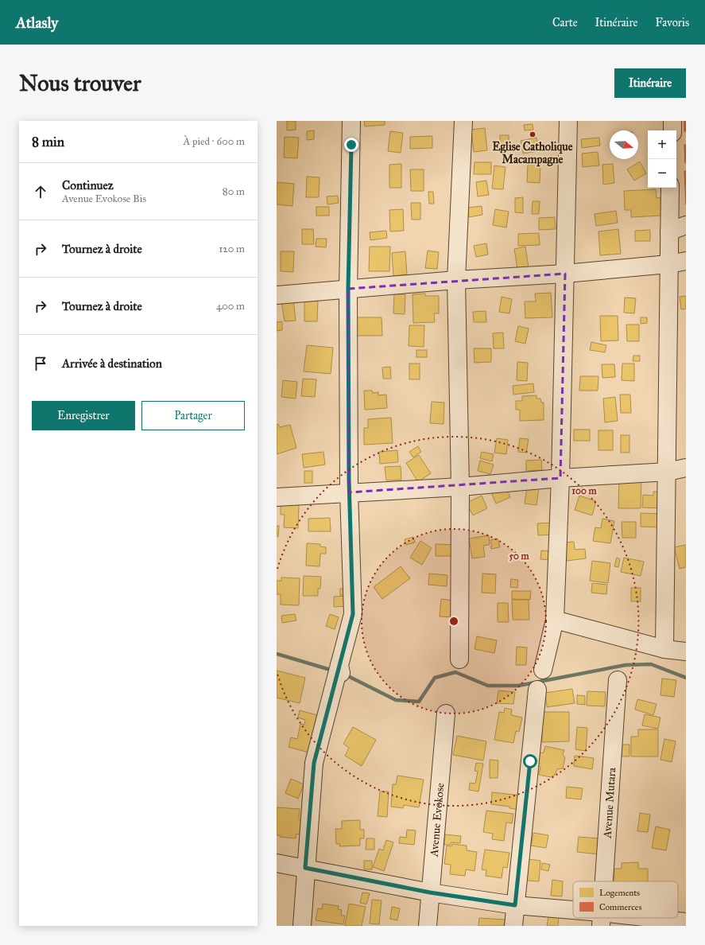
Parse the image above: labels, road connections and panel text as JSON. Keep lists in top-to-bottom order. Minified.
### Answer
{"streets":{"street":["Avenue Mutara","Avenue Evokose"]},"places":["Eglise Catholique Macampagne"],"legend":["Logements","Commerces"],"north":"right","page":{"header":"Atlasly","nav":["Carte","Itinéraire","Favoris"],"buttons":["Itinéraire",["Enregistrer","Partager"]],"title":"Nous trouver","heading":["8 min","À pied · 600 m"],"map_buttons":["+","−"],"list":[["Continuez","Avenue Evokose Bis","80 m"],["Tournez à droite","120 m"],["Tournez à droite","400 m"],"Arrivée à destination"]},"rings":["100 m","50 m"]}
